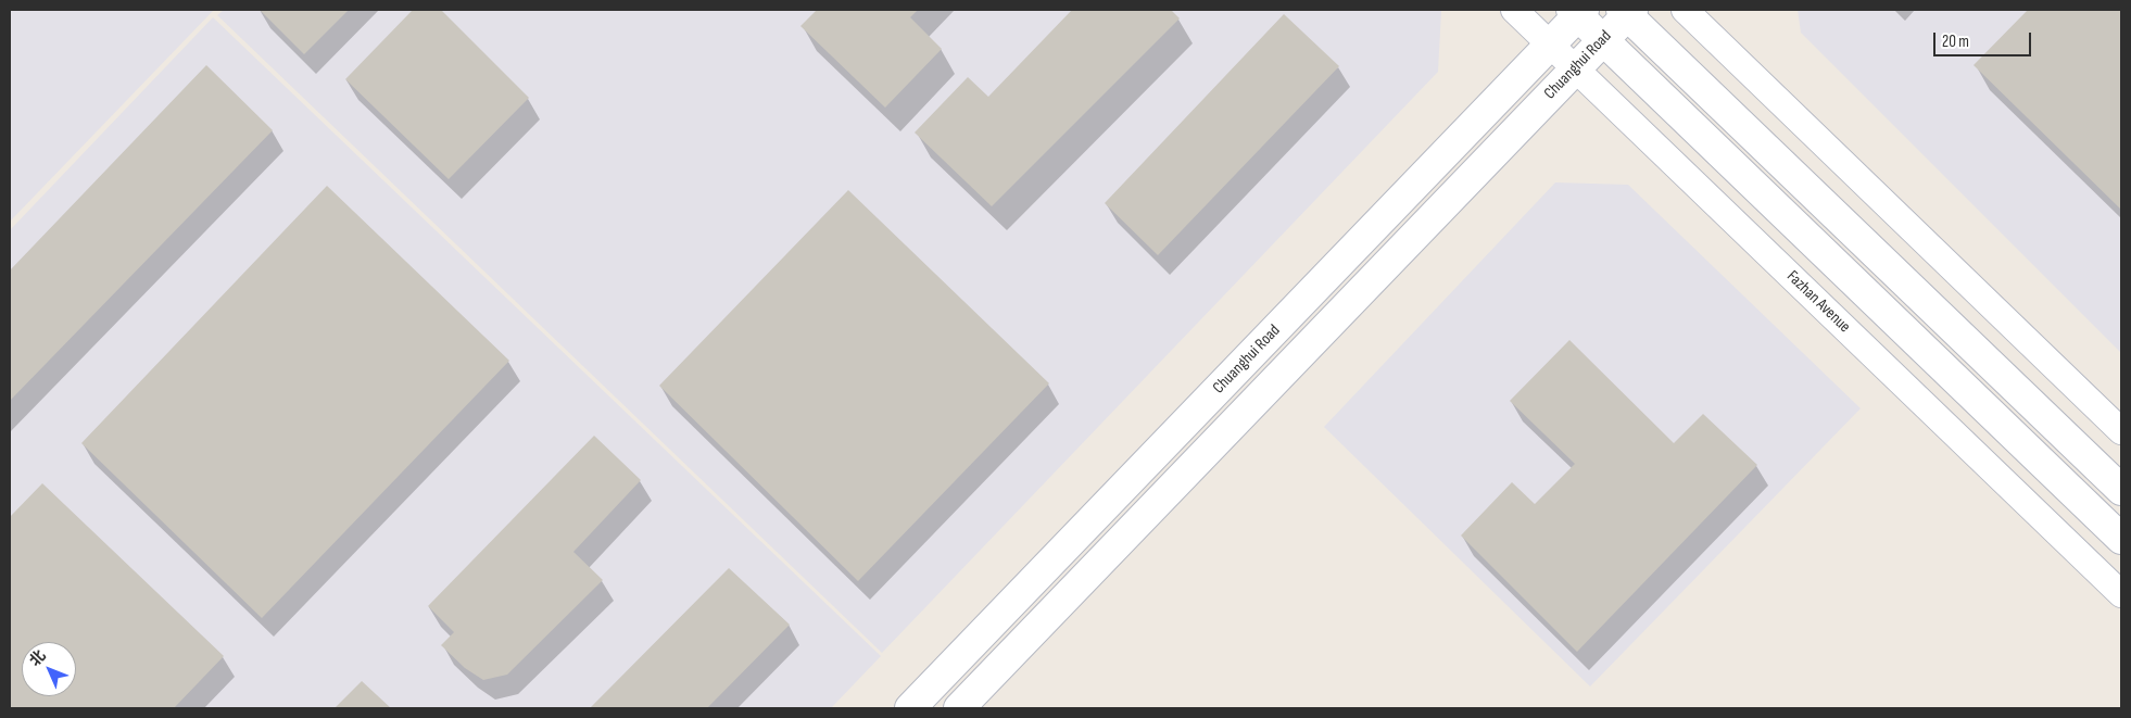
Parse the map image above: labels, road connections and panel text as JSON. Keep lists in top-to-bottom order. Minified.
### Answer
{"streets":{"street":["Chuanghui Road","Fazhan Avenue"]},"crossings":[["Chuanghui Road","Fazhan Avenue"]],"scale_bar":"20 m","north":"top left"}
